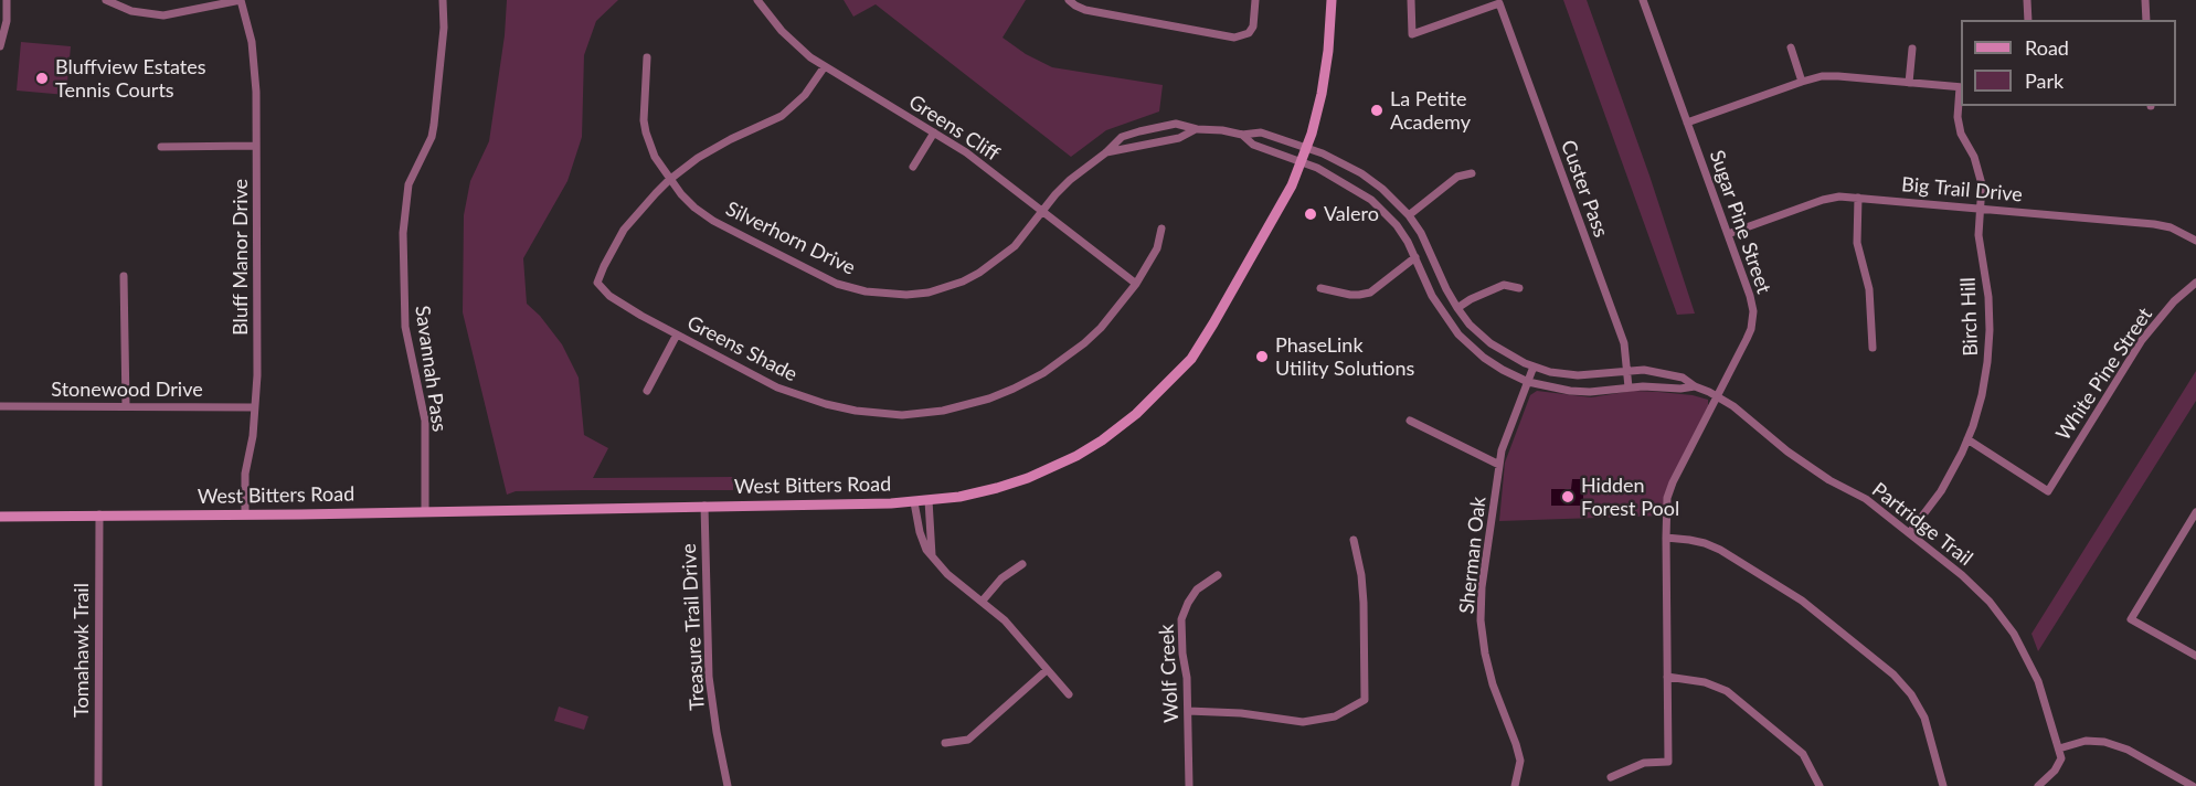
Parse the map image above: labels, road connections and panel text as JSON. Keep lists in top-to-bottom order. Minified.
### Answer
{"streets":{"main road":["West Bitters Road"],"street":["Greens Cliff","Custer Pass","Big Trail Drive","Sugar Pine Street","Silverhorn Drive","Bluff Manor Drive","Birch Hill","Greens Shade","Savannah Pass","White Pine Street","Stonewood Drive","Partridge Trail","Sherman Oak","Treasure Trail Drive","Tomahawk Trail","Wolf Creek"]},"crossings":[["Greens Cliff","Silverhorn Drive"],["Greens Cliff","Greens Shade"],["Custer Pass","Partridge Trail"],["Big Trail Drive","Sugar Pine Street"],["Big Trail Drive","Birch Hill"],["Sugar Pine Street","Partridge Trail"],["Silverhorn Drive","Greens Shade"],["Silverhorn Drive","West Bitters Road"],["Silverhorn Drive","Partridge Trail"],["Bluff Manor Drive","Stonewood Drive"],["Bluff Manor Drive","West Bitters Road"],["Birch Hill","White Pine Street"],["Birch Hill","Partridge Trail"],["Savannah Pass","West Bitters Road"],["West Bitters Road","Partridge Trail"],["West Bitters Road","Treasure Trail Drive"],["West Bitters Road","Tomahawk Trail"],["Partridge Trail","Sherman Oak"]],"places":["Bluffview Estates Tennis Courts","La Petite Academy","Valero","PhaseLink Utility Solutions","Hidden Forest Pool"],"legend":["Road","Park"]}
